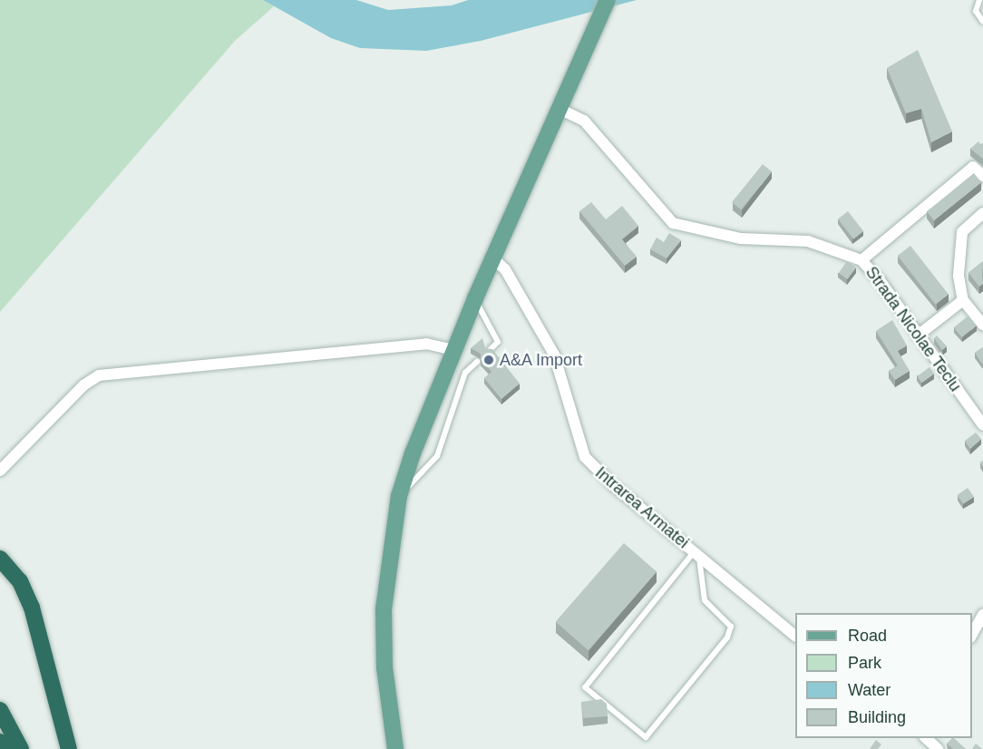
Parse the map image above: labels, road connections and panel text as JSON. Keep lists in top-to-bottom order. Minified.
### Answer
{"streets":{"street":["Strada Nicolae Teclu","Intrarea Armatei"]},"places":["A&A Import"],"legend":["Road","Park","Water","Building"]}
